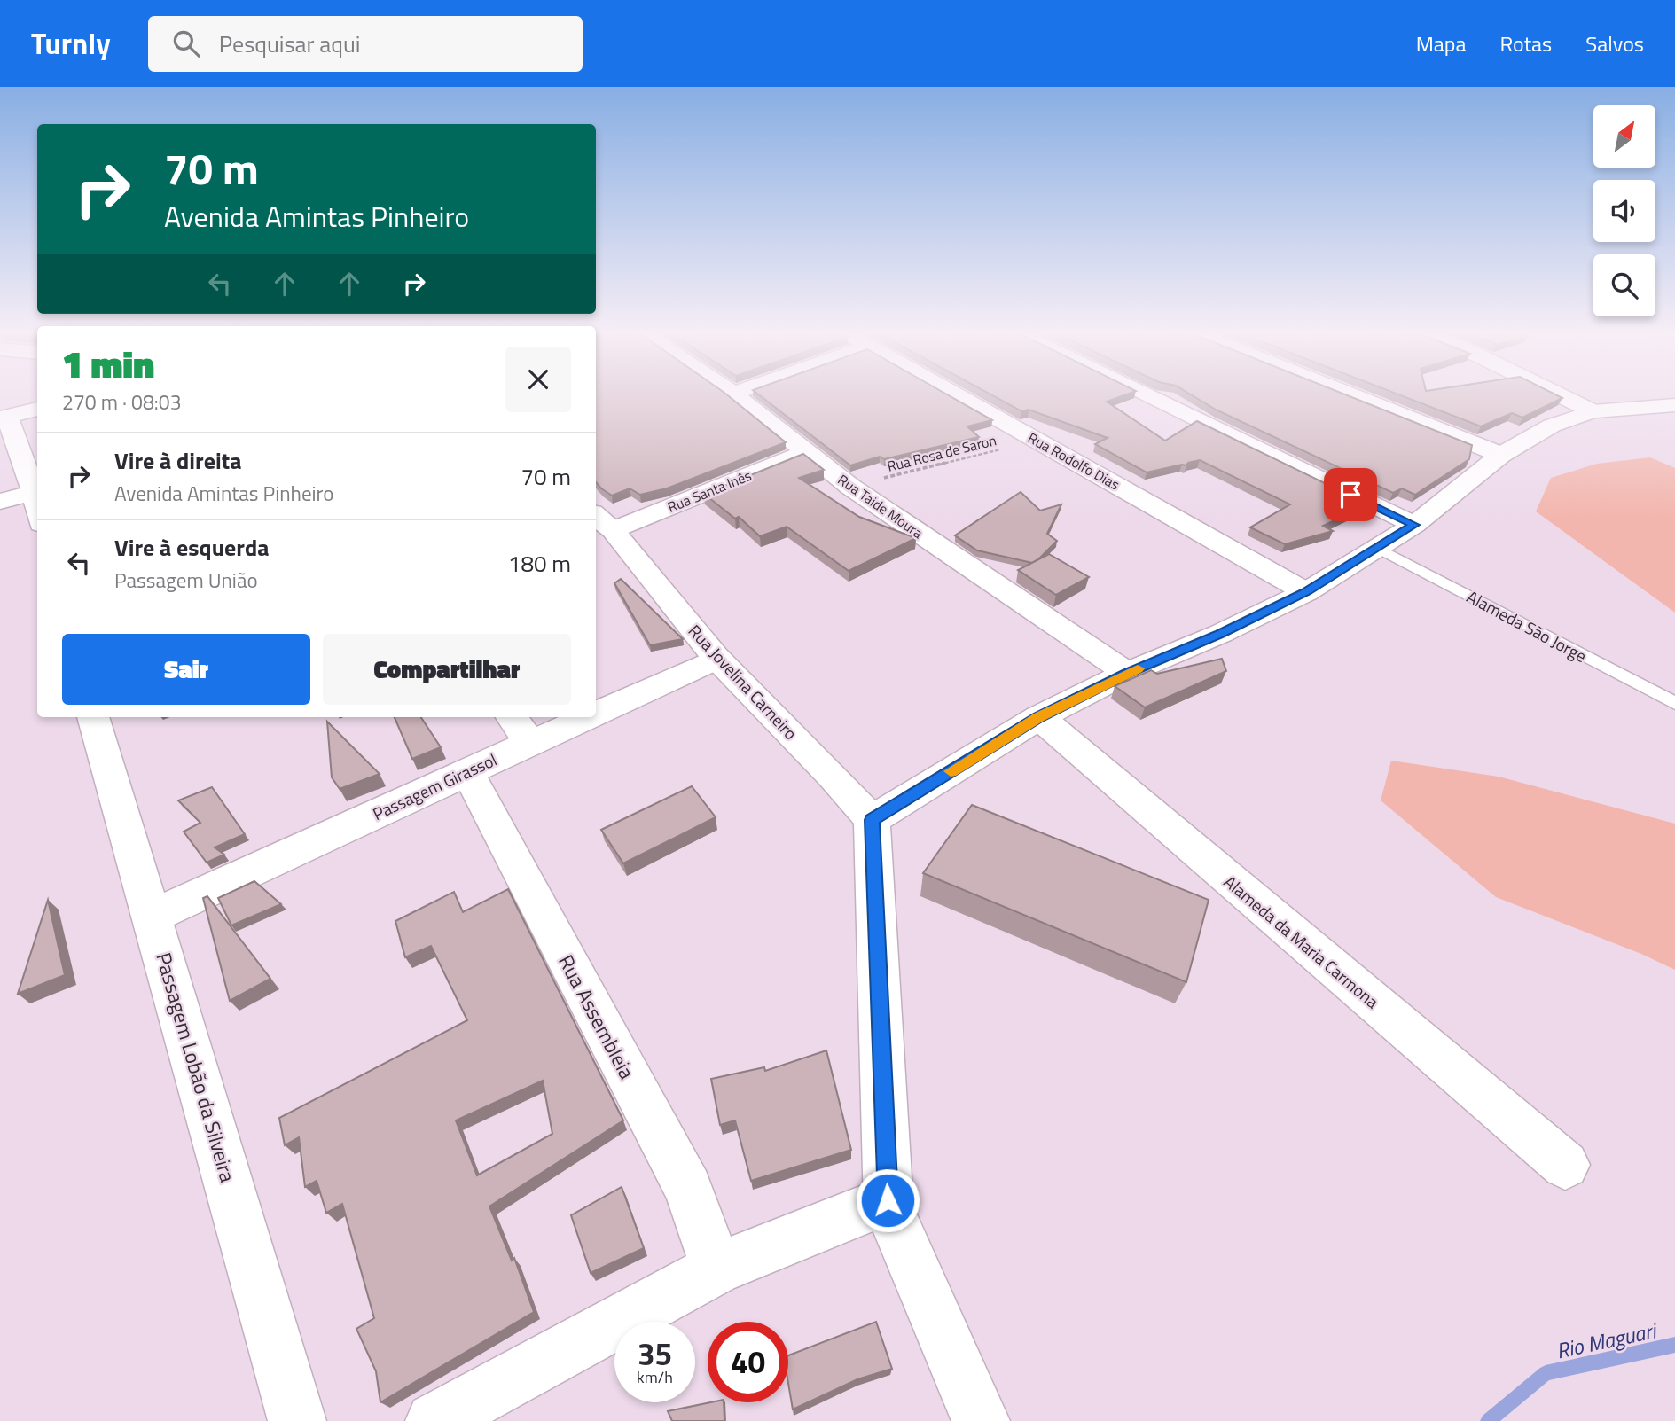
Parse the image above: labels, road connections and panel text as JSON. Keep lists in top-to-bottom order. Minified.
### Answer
{"streets":{"street":["Rua Rodolfo Dias","Rua Santa Inês","Rua Taide Moura","Rua Jovelina Carneiro","Passagem Girassol","Alameda da Maria Carmona","Rua Assembleia","Passagem Lobão da Silveira"],"lane":["Alameda São Jorge"],"path":["Rua Rosa de Saron"]},"crossings":[["Rua Rosa de Saron","Rua Rodolfo Dias"],["Rua Rosa de Saron","Rua Taide Moura"],["Rua Santa Inês","Rua Taide Moura"],["Rua Santa Inês","Rua Jovelina Carneiro"],["Rua Jovelina Carneiro","Passagem Girassol"],["Passagem Girassol","Rua Assembleia"],["Passagem Girassol","Passagem Lobão da Silveira"]],"water":["Rio Maguari"],"north":"top right","page":{"header":"Turnly","search":"Pesquisar aqui","nav":["Mapa","Rotas","Salvos"],"turn":["70 m","Avenida Amintas Pinheiro"],"heading":["1 min","270 m · 08:03"],"list":[{"name":"Vire à direita","note":"Avenida Amintas Pinheiro","value":"70 m"},{"name":"Vire à esquerda","note":"Passagem União","value":"180 m"}],"buttons":["Sair","Compartilhar"],"speed":"35 km/h","limit":"40"}}
